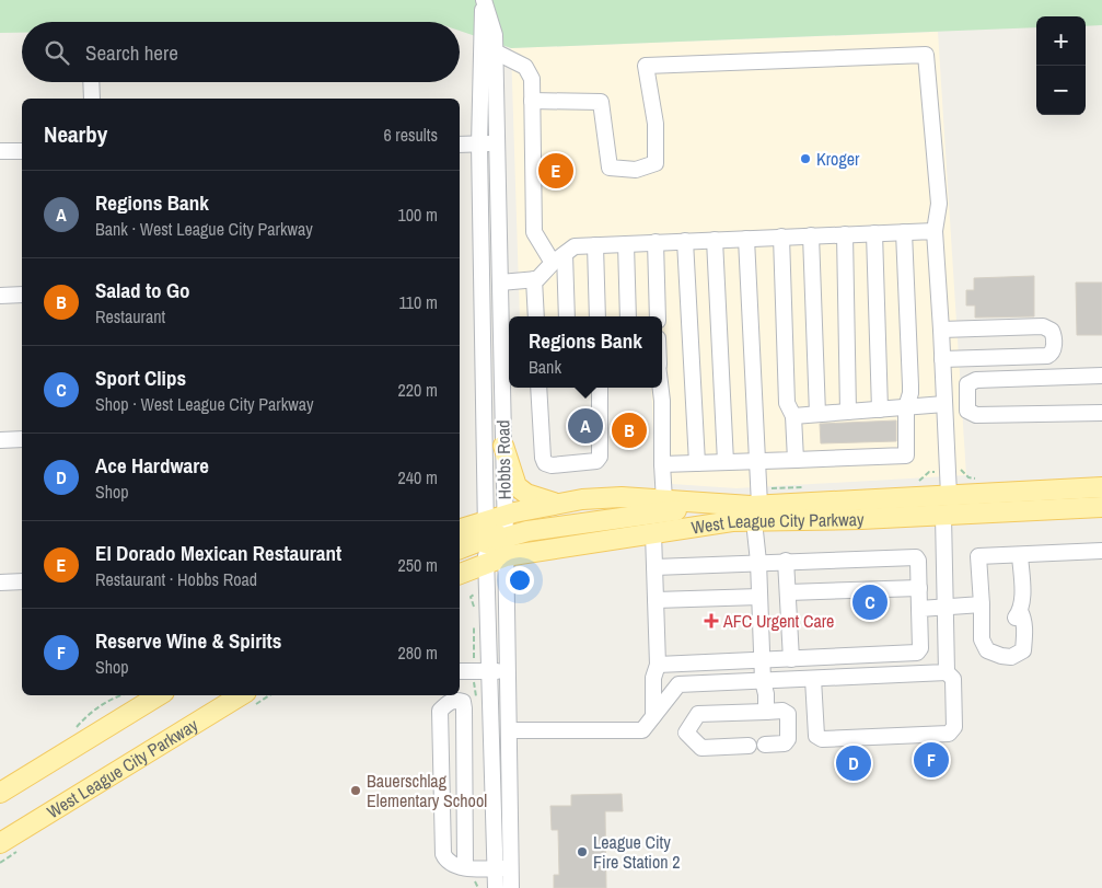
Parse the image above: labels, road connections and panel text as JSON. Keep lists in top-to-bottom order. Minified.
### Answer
{"streets":{"main road":["West League City Parkway"],"street":["Hobbs Road"]},"crossings":[["Hobbs Road","West League City Parkway"]],"places":{"other":["Kroger","Bauerschlag Elementary School","League City Fire Station 2"],"health":["AFC Urgent Care"]},"page":{"map_buttons":["+","−"],"search":"Search here","heading":["Nearby","6 results"],"pins":["E","A","B","C","F","D"],"list":[{"mark":"A","name":"Regions Bank","note":"Bank · West League City Parkway","value":"100 m"},{"mark":"B","name":"Salad to Go","note":"Restaurant","value":"110 m"},{"mark":"C","name":"Sport Clips","note":"Shop · West League City Parkway","value":"220 m"},{"mark":"D","name":"Ace Hardware","note":"Shop","value":"240 m"},{"mark":"E","name":"El Dorado Mexican Restaurant","note":"Restaurant · Hobbs Road","value":"250 m"},{"mark":"F","name":"Reserve Wine & Spirits","note":"Shop","value":"280 m"}],"popup":["Regions Bank","Bank"]}}
